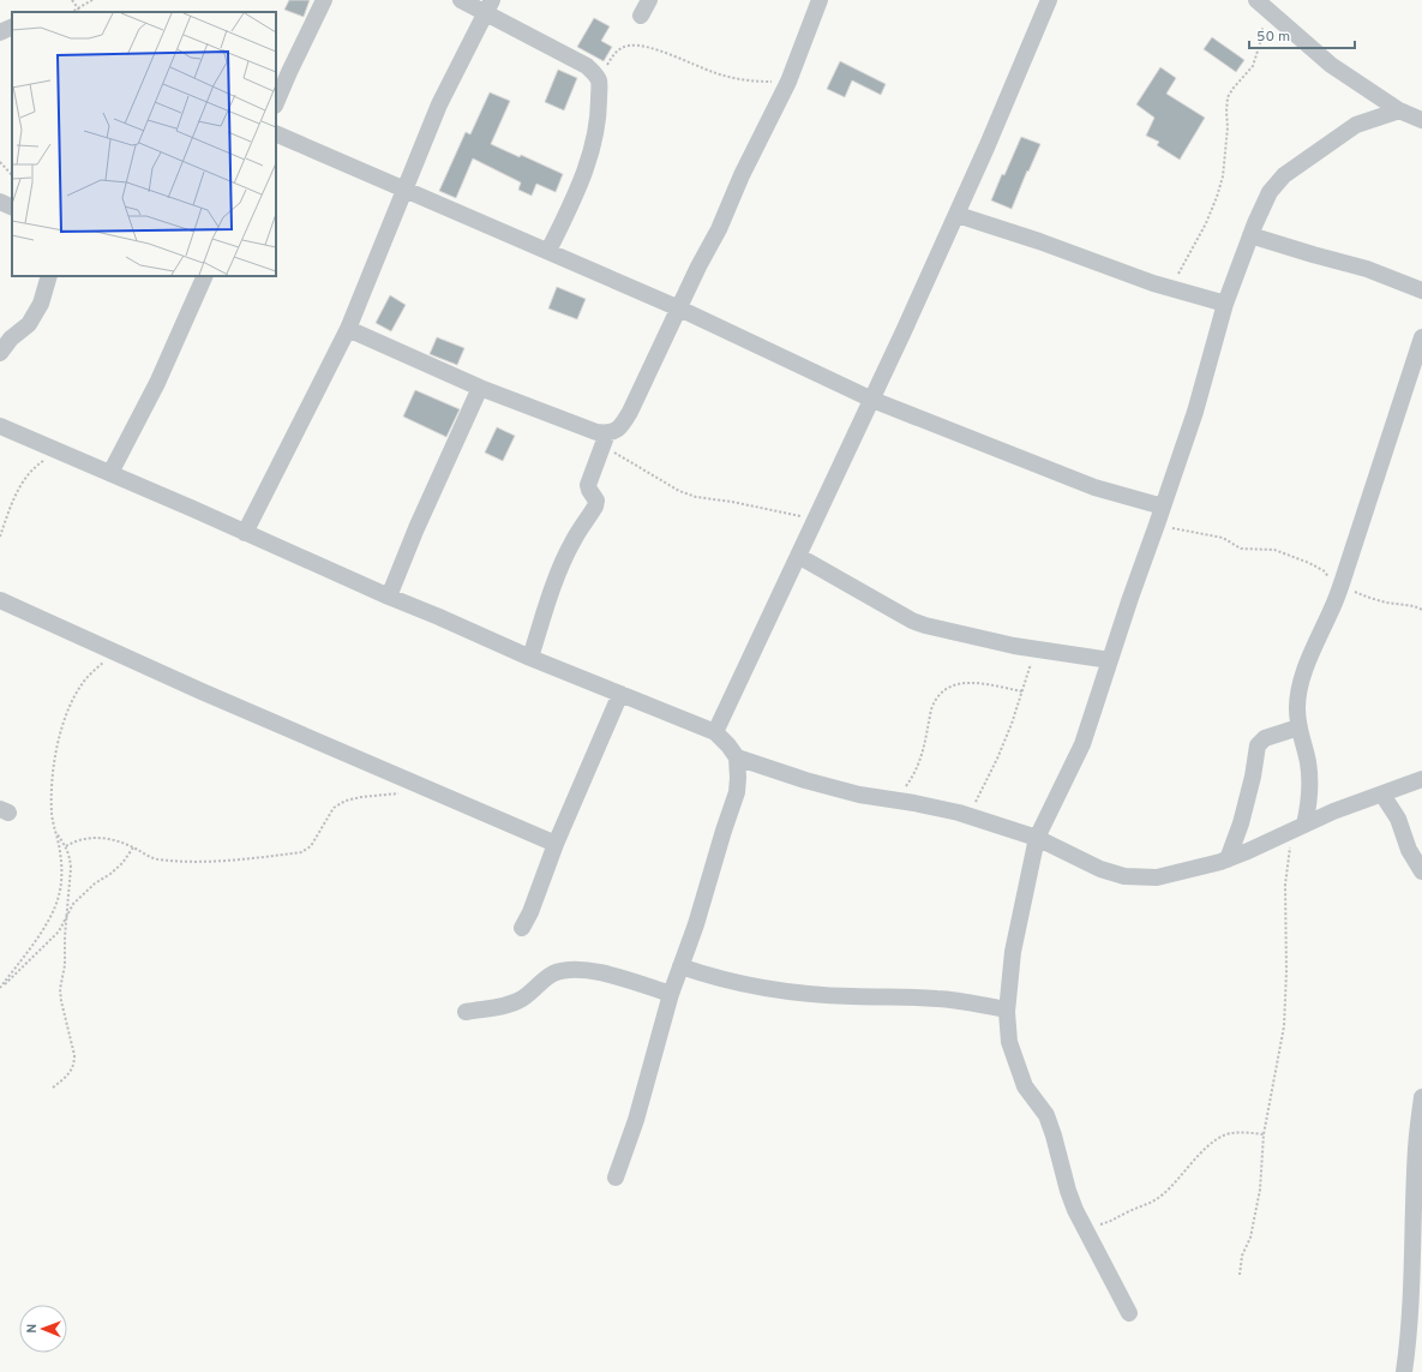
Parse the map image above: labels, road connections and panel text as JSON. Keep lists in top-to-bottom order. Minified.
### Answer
{"scale_bar":"50 m","north":"left"}
